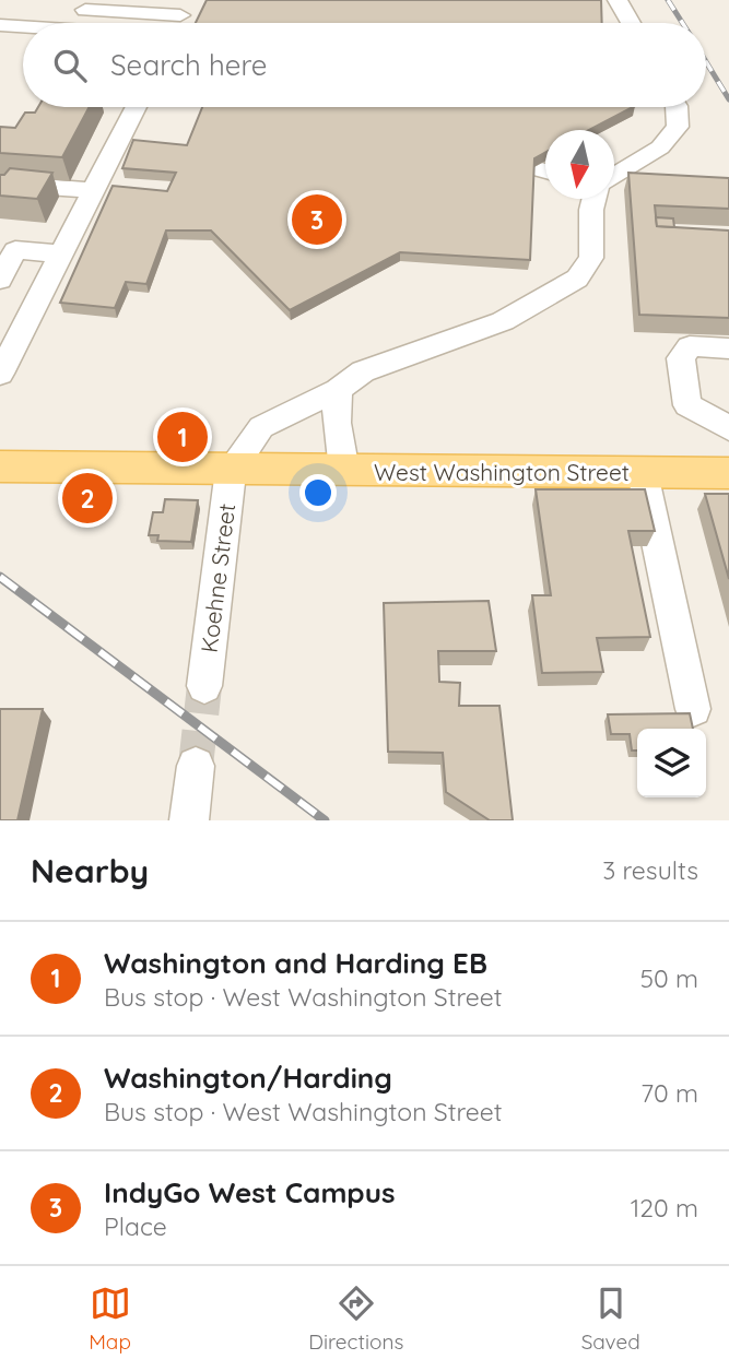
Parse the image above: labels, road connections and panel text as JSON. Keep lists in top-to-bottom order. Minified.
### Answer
{"streets":{"main road":["West Washington Street"],"street":["Koehne Street"]},"crossings":[["West Washington Street","Koehne Street"]],"north":"bottom","page":{"search":"Search here","pins":["3","1","2"],"heading":["Nearby","3 results"],"list":[{"mark":"1","name":"Washington and Harding EB","note":"Bus stop · West Washington Street","value":"50 m"},{"mark":"2","name":"Washington/Harding","note":"Bus stop · West Washington Street","value":"70 m"},{"mark":"3","name":"IndyGo West Campus","note":"Place","value":"120 m"}],"nav":["Map","Directions","Saved"]}}
